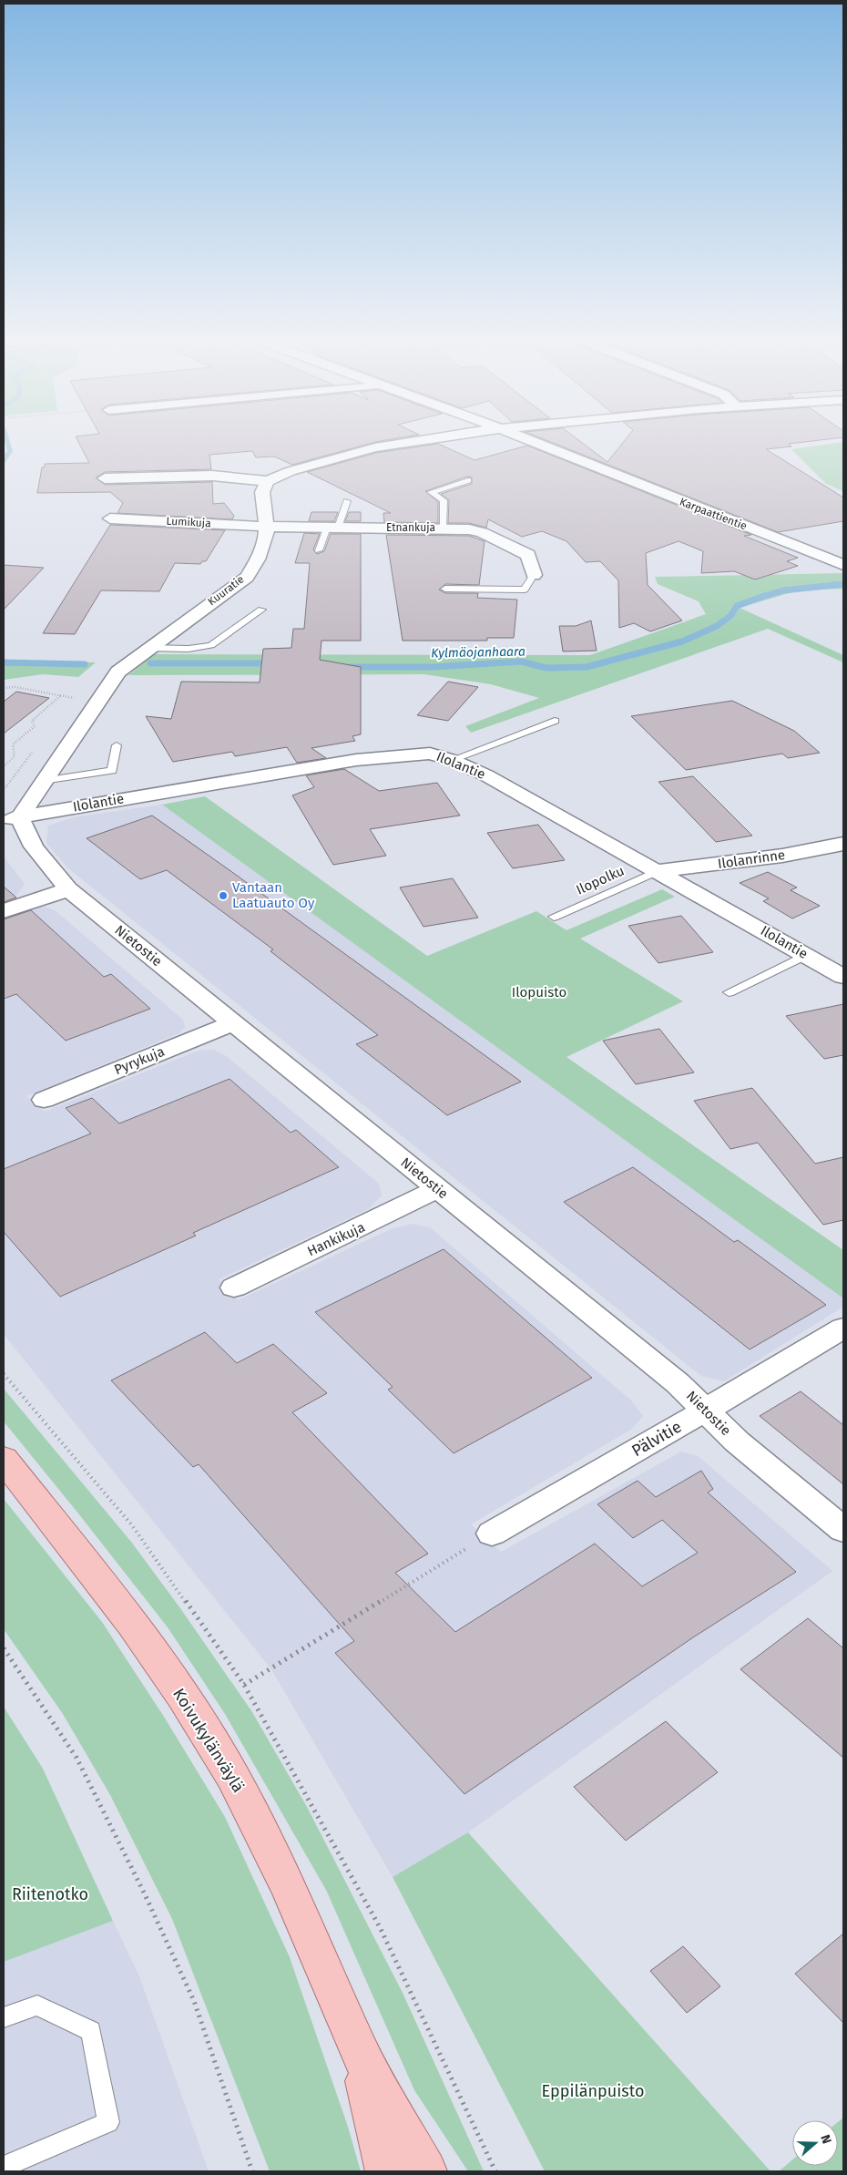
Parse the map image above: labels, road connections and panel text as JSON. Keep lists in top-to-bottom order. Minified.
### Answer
{"streets":{"main road":["Koivukylänväylä"],"street":["Karpaattientie","Lumikuja","Etnankuja","Kuuratie","Ilolantie","Ilolanrinne","Nietostie","Pyrykuja","Hankikuja","Pälvitie"],"lane":["Ilopolku"]},"crossings":[["Lumikuja","Etnankuja"],["Lumikuja","Kuuratie"],["Etnankuja","Kuuratie"],["Kuuratie","Ilolantie"],["Kuuratie","Nietostie"],["Ilolantie","Ilolanrinne"],["Ilolantie","Ilopolku"],["Ilolantie","Nietostie"],["Ilolanrinne","Ilopolku"],["Nietostie","Pyrykuja"],["Nietostie","Hankikuja"],["Nietostie","Pälvitie"]],"water":["Kylmäojanhaara"],"parks":["Ilopuisto","Riitenotko","Eppilänpuisto"],"places":["Vantaan Laatuauto Oy"],"north":"right"}
